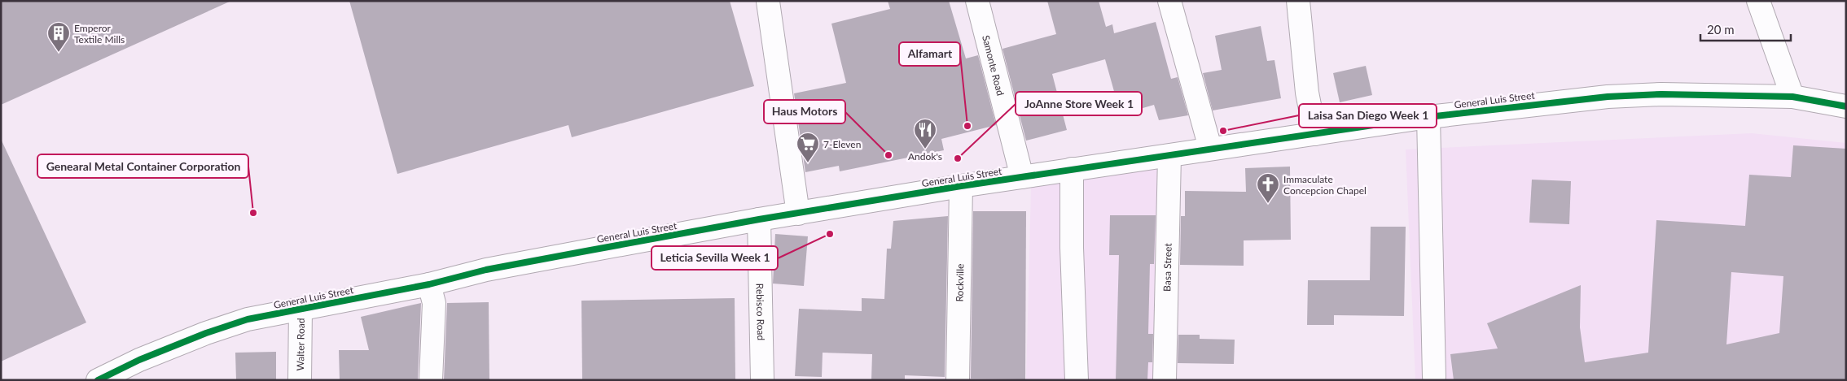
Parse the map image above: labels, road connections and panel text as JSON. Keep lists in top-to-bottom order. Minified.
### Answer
{"streets":{"main road":["Samonte Road","General Luis Street","Basa Street","Rockville","Rebisco Road","Walter Road"]},"crossings":[["Samonte Road","General Luis Street"],["General Luis Street","Basa Street"],["General Luis Street","Rockville"],["General Luis Street","Rebisco Road"],["General Luis Street","Walter Road"]],"places":{"building":["Emperor Textile Mills"],"other":["Alfamart","Laisa San Diego Week 1","Haus Motors","JoAnne Store Week 1","Genearal Metal Container Corporation","Leticia Sevilla Week 1"],"restaurant":["Andok's"],"supermarket":["7-Eleven"],"church":["Immaculate Concepcion Chapel"]},"scale_bar":"20 m"}
